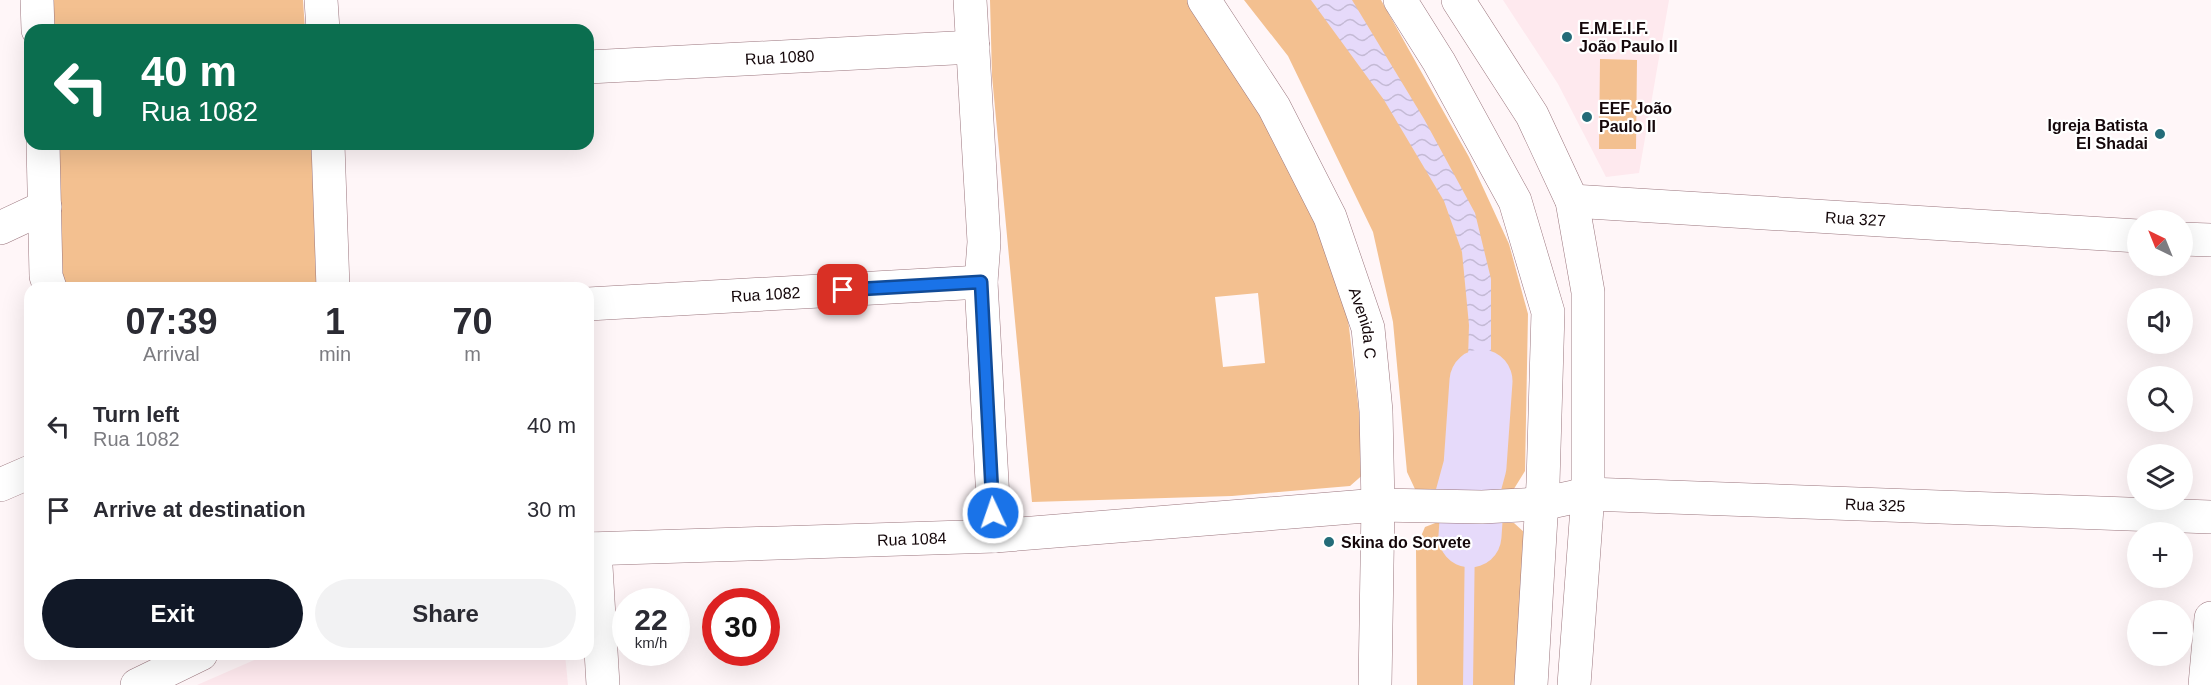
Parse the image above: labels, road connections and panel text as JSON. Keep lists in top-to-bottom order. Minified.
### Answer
{"streets":{"street":["Rua 1080","Rua 327","Rua 1082","Avenida C","Rua 325","Rua 1084"]},"crossings":[["Avenida C","Rua 1084"],["Rua 325","Rua 1084"]],"places":["E.M.E.I.F. João Paulo II","EEF João Paulo II","Igreja Batista El Shadai","Skina do Sorvete"],"north":"top left","page":{"turn":["40 m","Rua 1082"],"map_buttons":["+","−"],"eta":["07:39","Arrival","1","min","70","m"],"list":[{"name":"Turn left","note":"Rua 1082","value":"40 m"},{"name":"Arrive at destination","value":"30 m"}],"buttons":["Exit","Share"],"speed":"22 km/h","limit":"30"}}
